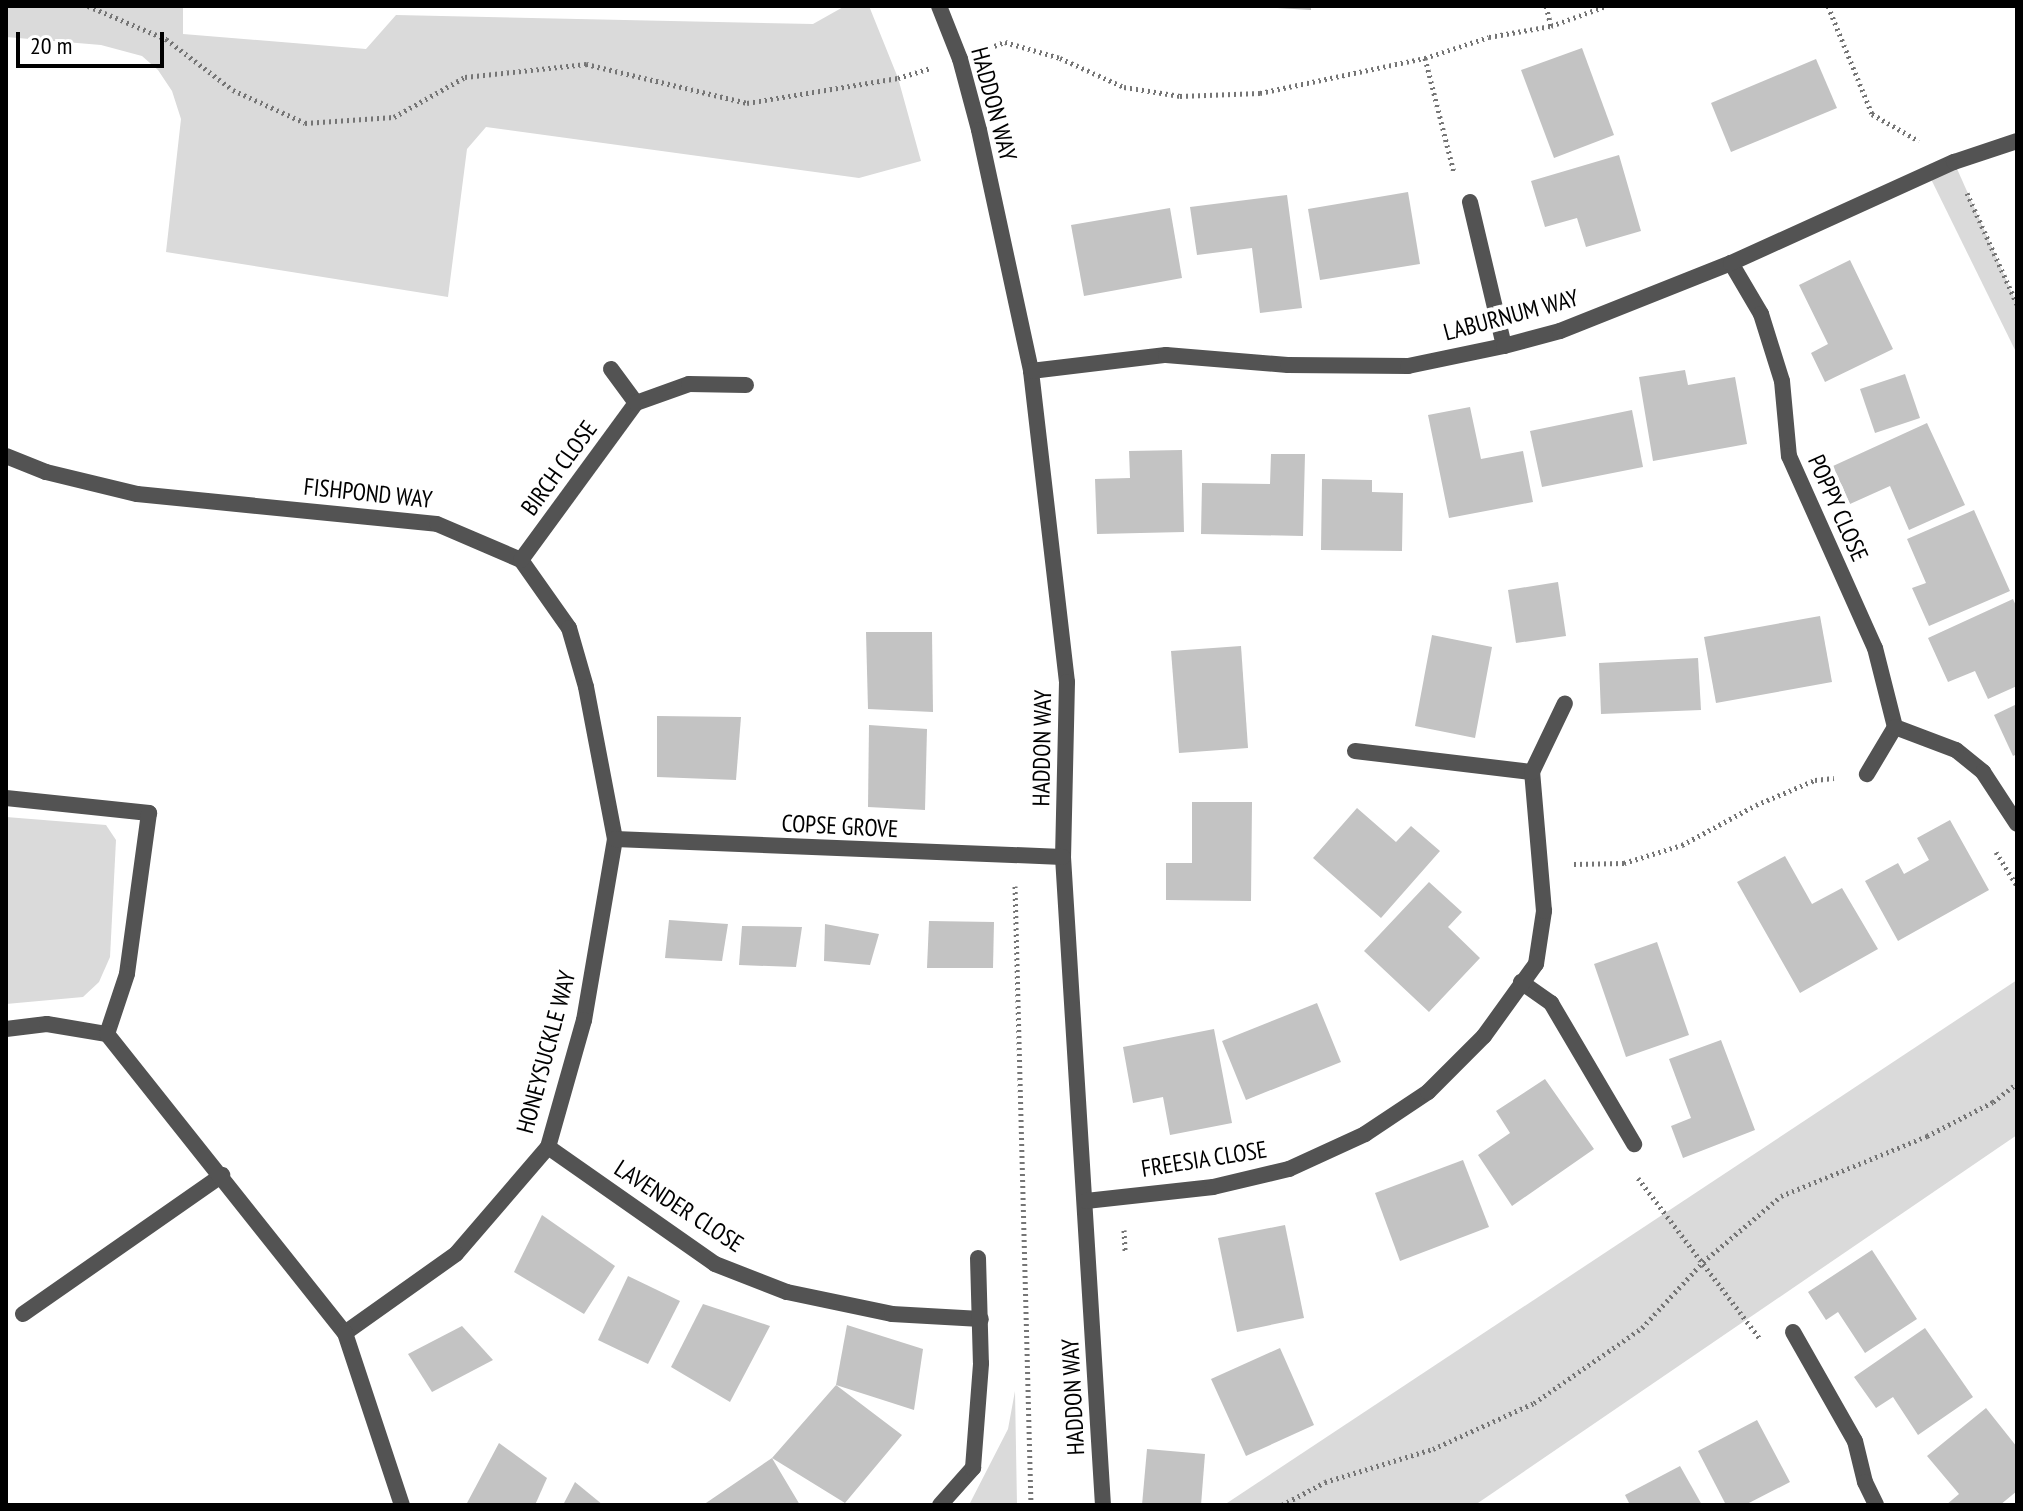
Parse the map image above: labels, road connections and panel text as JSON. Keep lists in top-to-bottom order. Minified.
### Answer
{"streets":{"street":["HADDON WAY","LABURNUM WAY","BIRCH CLOSE","FISHPOND WAY","POPPY CLOSE","COPSE GROVE","HONEYSUCKLE WAY","FREESIA CLOSE","LAVENDER CLOSE"]},"crossings":[["HADDON WAY","LABURNUM WAY"],["HADDON WAY","COPSE GROVE"],["HADDON WAY","FREESIA CLOSE"],["LABURNUM WAY","POPPY CLOSE"],["BIRCH CLOSE","FISHPOND WAY"],["COPSE GROVE","HONEYSUCKLE WAY"],["HONEYSUCKLE WAY","LAVENDER CLOSE"]],"scale_bar":"20 m"}
